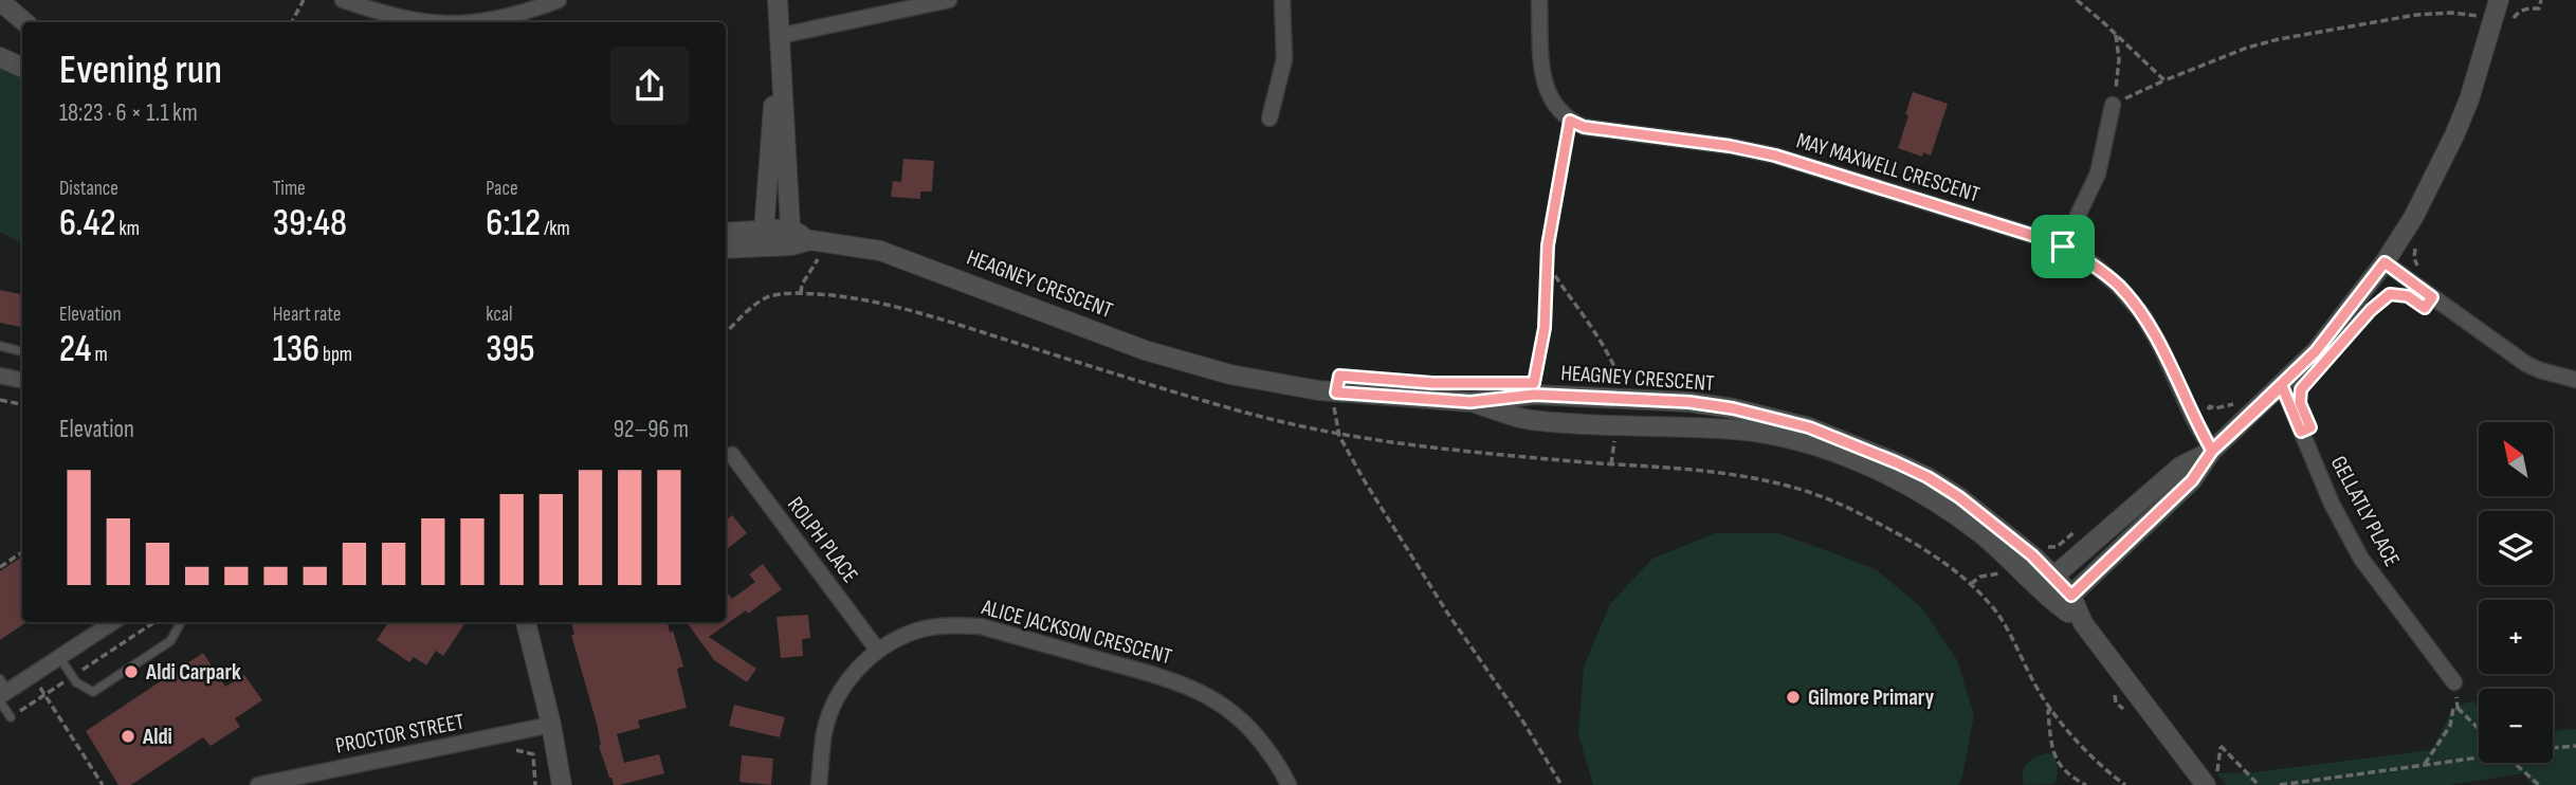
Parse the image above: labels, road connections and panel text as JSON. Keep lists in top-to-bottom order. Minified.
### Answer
{"streets":{"street":["MAY MAXWELL CRESCENT","HEAGNEY CRESCENT","GELLATLY PLACE","ROLPH PLACE","ALICE JACKSON CRESCENT","PROCTOR STREET"]},"crossings":[["ROLPH PLACE","ALICE JACKSON CRESCENT"]],"places":["Aldi Carpark","Gilmore Primary","Aldi"],"north":"top left","page":{"heading":["Evening run","18:23 · 6 × 1.1 km"],"stats":[["Distance","6.42 km"],["Time","39:48"],["Pace","6:12 /km"],["Elevation","24 m"],["Heart rate","136 bpm"],["kcal","395"]],"chart":["Elevation","92–96 m"],"map_buttons":["+","−"]}}
